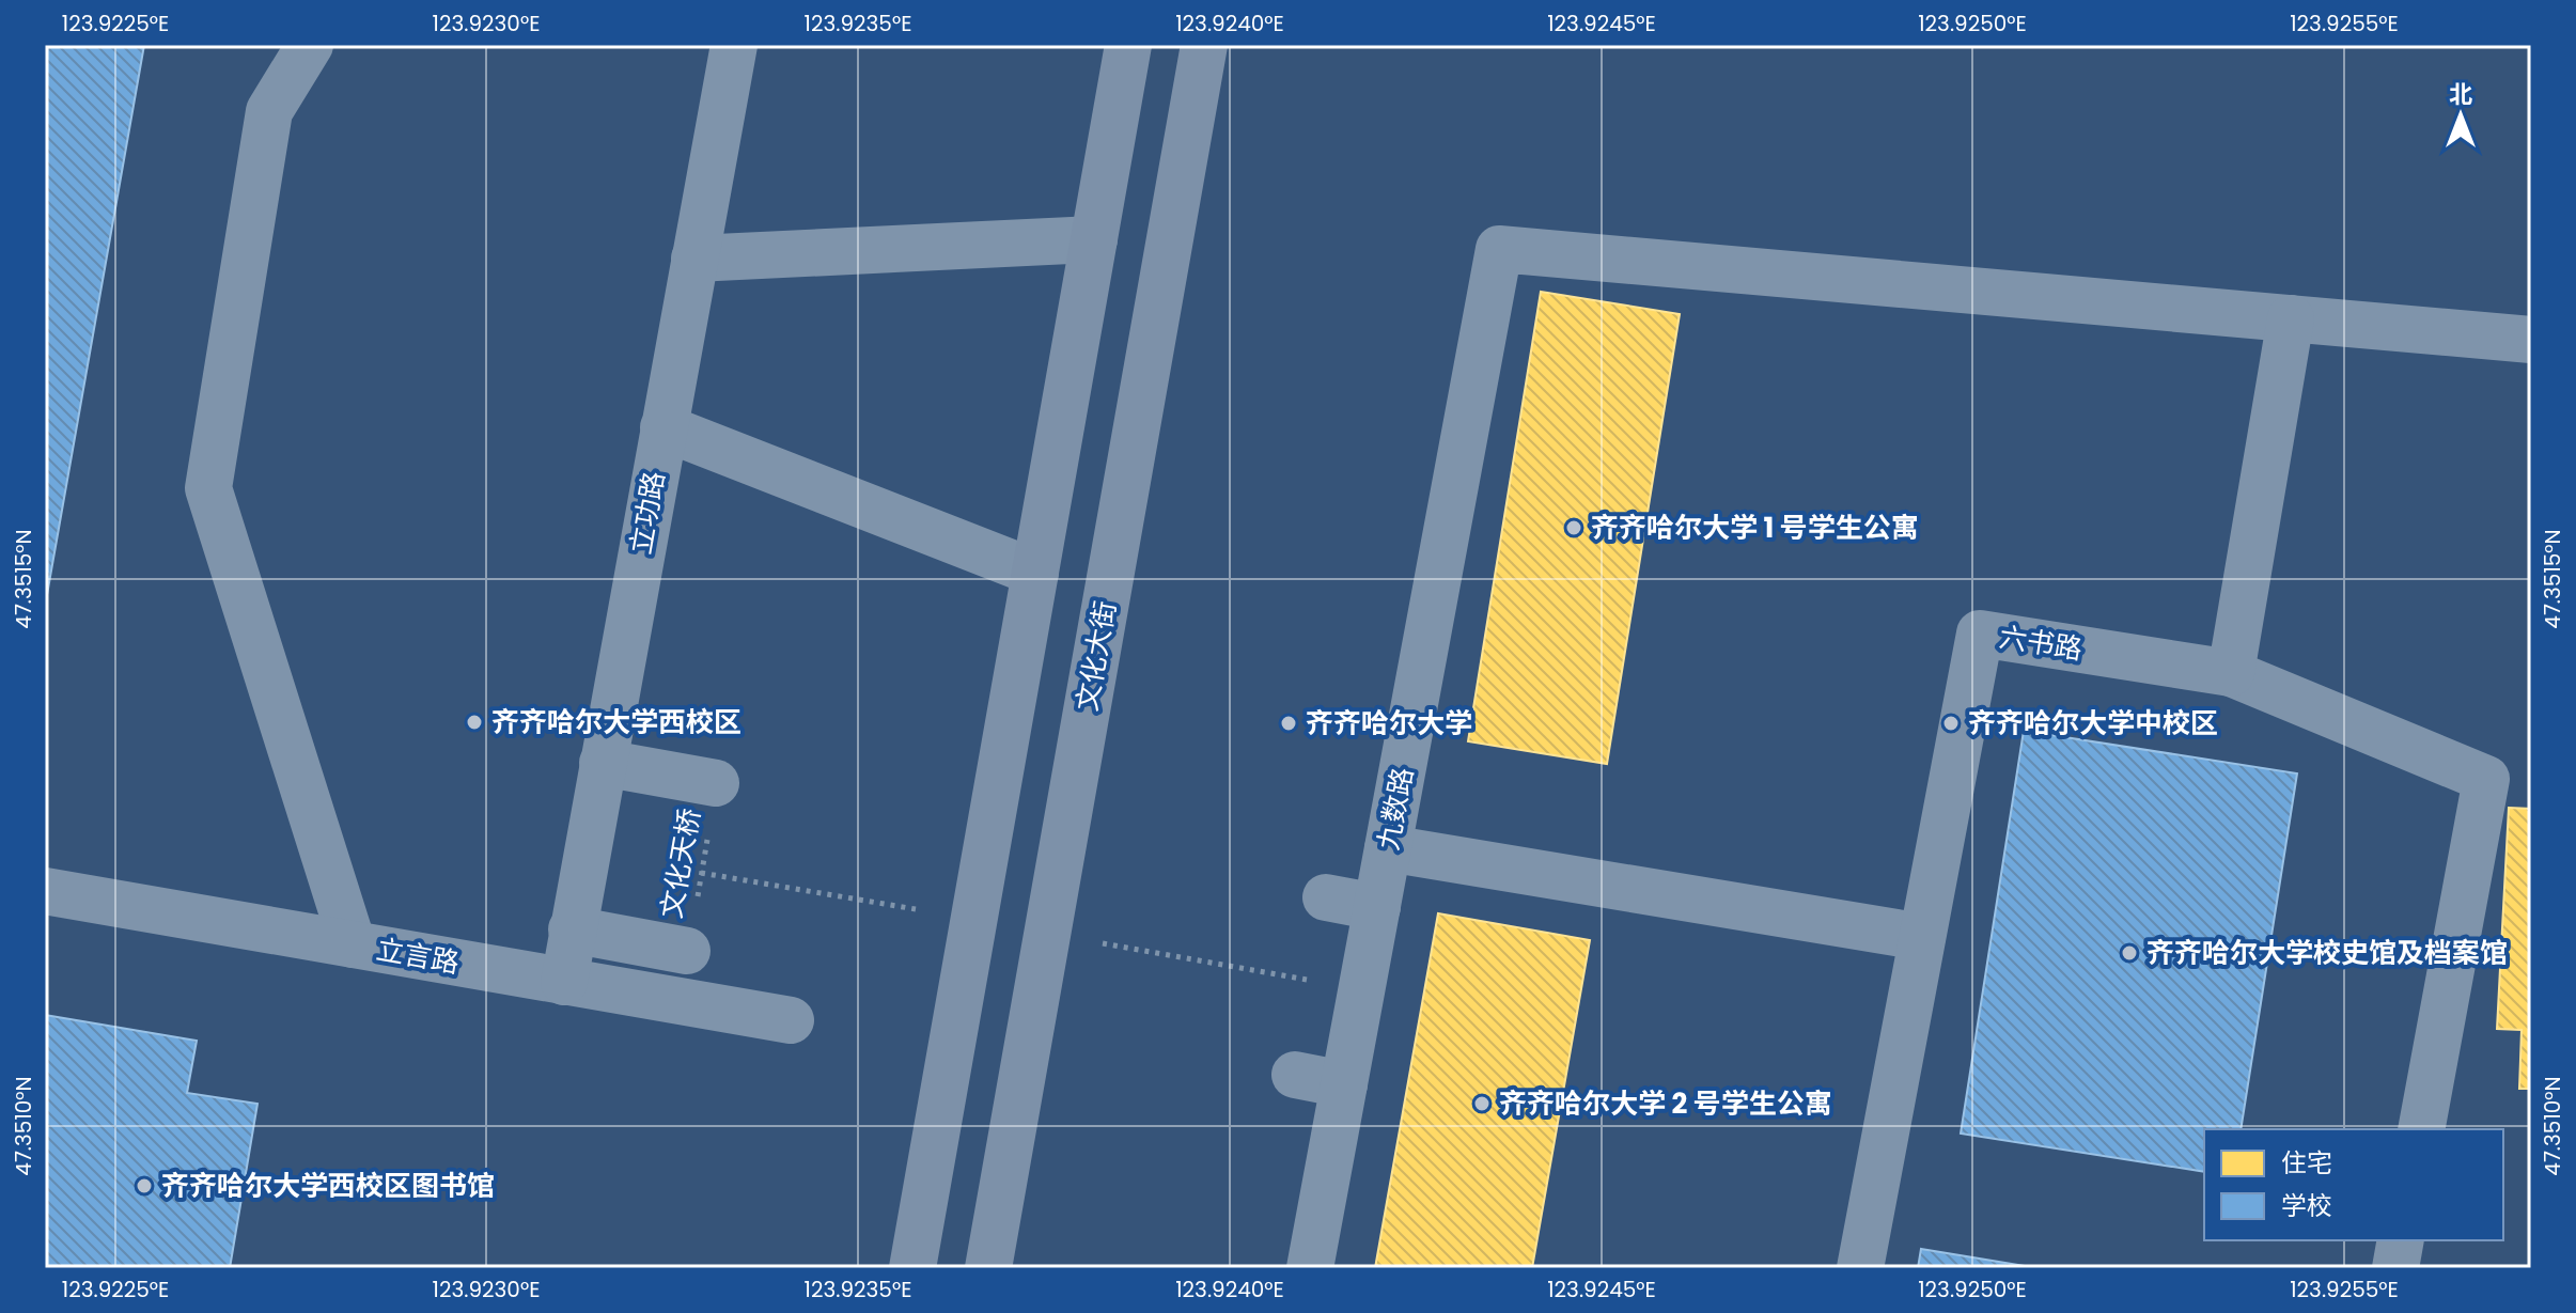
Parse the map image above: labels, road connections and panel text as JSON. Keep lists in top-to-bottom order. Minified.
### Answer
{"streets":{"main road":["文化大街"],"street":["立功路","六书路","九数路","立言路"],"path":["文化天桥"]},"crossings":[["立功路","立言路"]],"places":["齐齐哈尔大学 1 号学生公寓","齐齐哈尔大学西校区","齐齐哈尔大学","齐齐哈尔大学中校区","齐齐哈尔大学校史馆及档案馆","齐齐哈尔大学 2 号学生公寓","齐齐哈尔大学西校区图书馆"],"legend":["住宅","学校"],"north":"top","coordinates":["123.9225°E","123.9230°E","123.9235°E","123.9240°E","123.9245°E","123.9250°E","123.9255°E","47.3515°N","47.3510°N"]}
